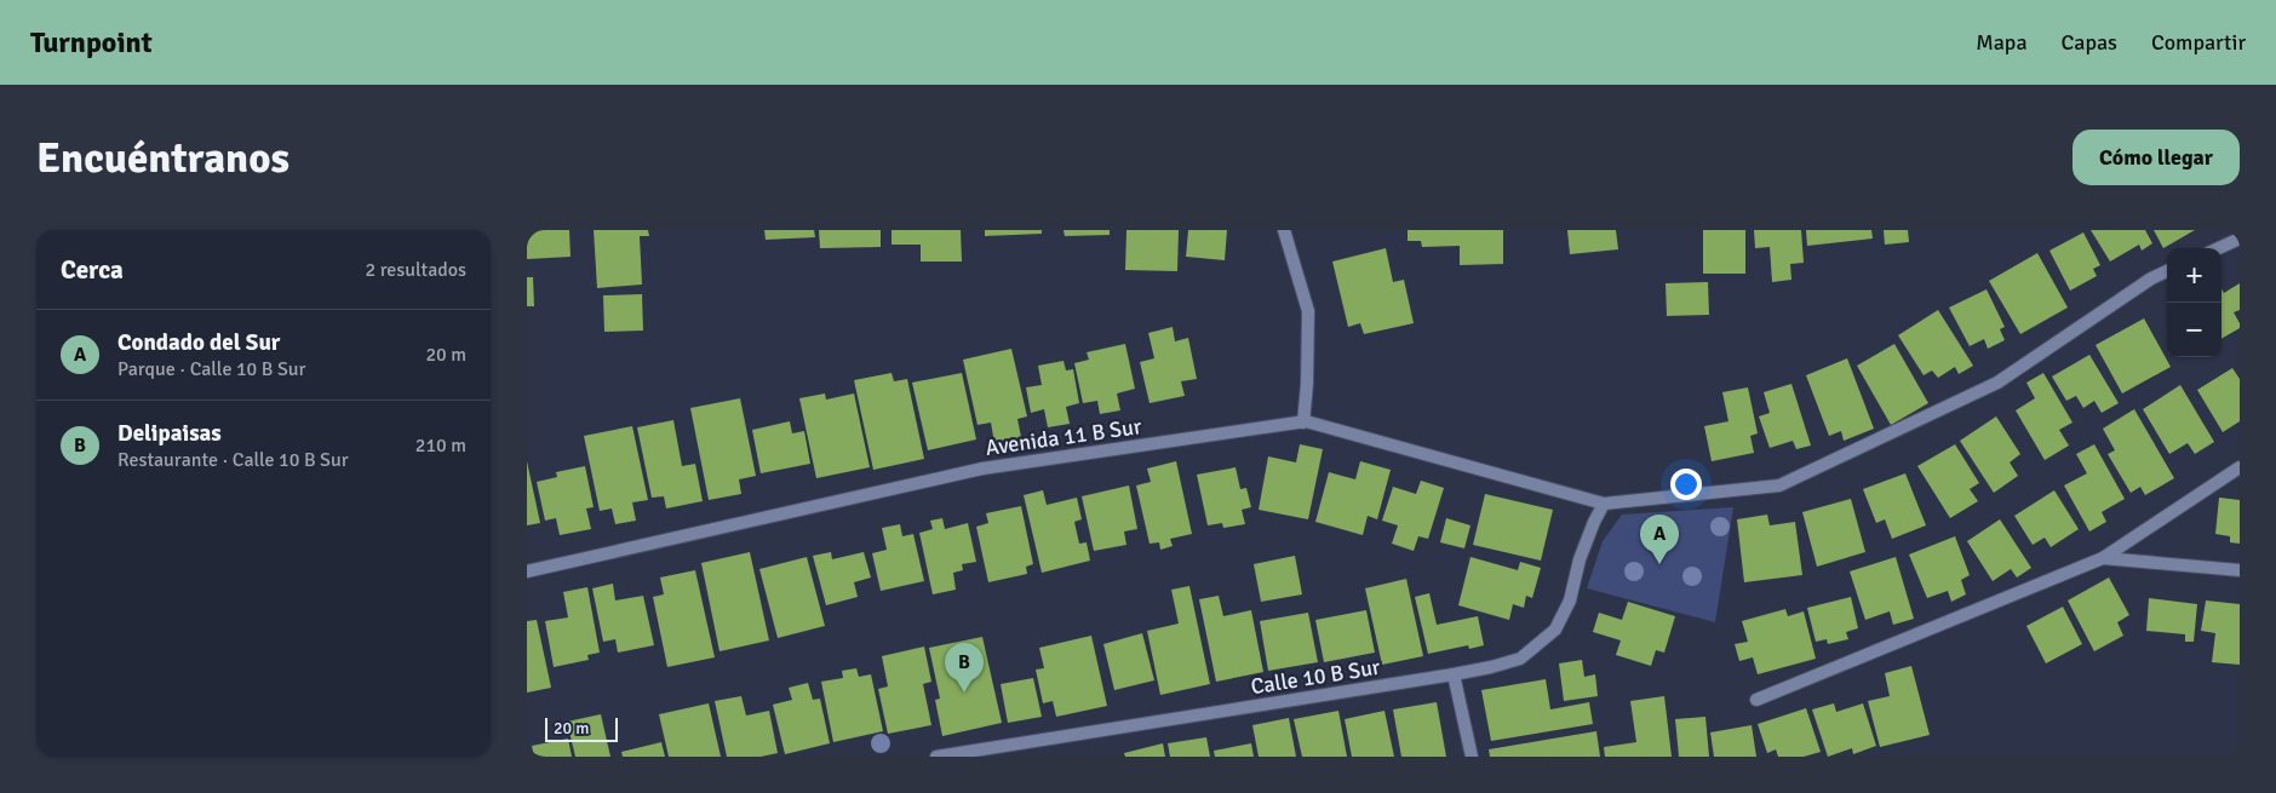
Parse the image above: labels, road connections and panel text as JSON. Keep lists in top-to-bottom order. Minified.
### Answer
{"streets":{"street":["Avenida 11 B Sur","Calle 10 B Sur"]},"crossings":[["Avenida 11 B Sur","Calle 10 B Sur"]],"scale_bar":"20 m","page":{"header":"Turnpoint","nav":["Mapa","Capas","Compartir"],"buttons":"Cómo llegar","title":"Encuéntranos","heading":["Cerca","2 resultados"],"map_buttons":["+","−"],"list":[{"mark":"A","name":"Condado del Sur","note":"Parque · Calle 10 B Sur","value":"20 m"},{"mark":"B","name":"Delipaisas","note":"Restaurante · Calle 10 B Sur","value":"210 m"}],"pins":["A","B"],"scale":"20 m"}}
